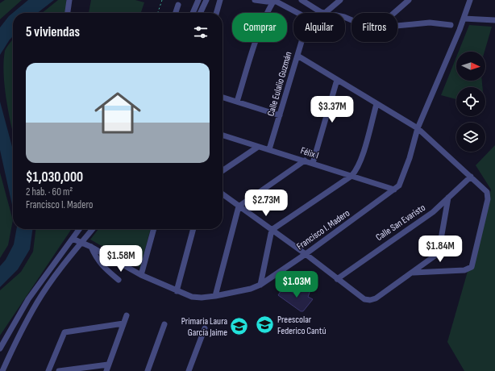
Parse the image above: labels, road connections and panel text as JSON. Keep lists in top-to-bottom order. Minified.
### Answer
{"streets":{"street":["Calle Eulalio Guzmán","Félix I","Calle San Evaristo","Francisco I. Madero"]},"crossings":[["Calle Eulalio Guzmán","Félix I"],["Félix I","Francisco I. Madero"]],"places":{"school or university":["Preescolar Federico Cantú","Primaria Laura García Jaime"]},"north":"right","page":{"chip":["Comprar","Alquilar","Filtros"],"heading":"5 viviendas","list":[{"name":"$1,030,000","note":"2 hab. · 60 m² · Francisco I. Madero"}],"price":["$3.37M","$2.73M","$1.84M","$1.58M","$1.03M"]}}
